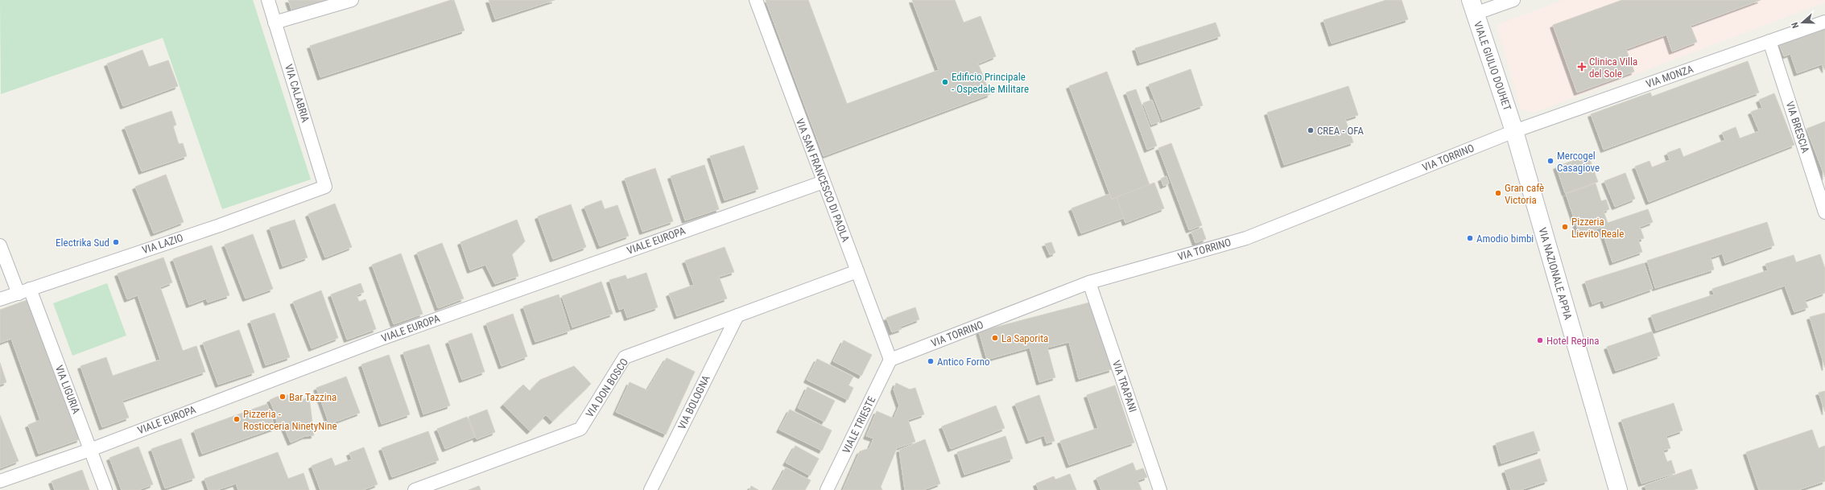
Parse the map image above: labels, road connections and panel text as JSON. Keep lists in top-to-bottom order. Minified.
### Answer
{"streets":{"main road":["VIALE GIULIO DOUHET","VIA NAZIONALE APPIA"],"street":["VIA MONZA","VIA CALABRIA","VIA BRESCIA","VIA TORRINO","VIA SAN FRANCESCO DI PAOLA","VIALE EUROPA","VIA LAZIO","VIA TRAPANI","VIA DON BOSCO","VIA LIGURIA","VIA BOLOGNA","VIALE TRIESTE"]},"crossings":[["VIALE GIULIO DOUHET","VIA MONZA"],["VIALE GIULIO DOUHET","VIA TORRINO"],["VIALE GIULIO DOUHET","VIA NAZIONALE APPIA"],["VIA MONZA","VIA BRESCIA"],["VIA MONZA","VIA TORRINO"],["VIA MONZA","VIA NAZIONALE APPIA"],["VIA CALABRIA","VIA LAZIO"],["VIA TORRINO","VIA SAN FRANCESCO DI PAOLA"],["VIA TORRINO","VIA NAZIONALE APPIA"],["VIA TORRINO","VIA TRAPANI"],["VIA TORRINO","VIALE TRIESTE"],["VIA SAN FRANCESCO DI PAOLA","VIALE EUROPA"],["VIA SAN FRANCESCO DI PAOLA","VIA DON BOSCO"],["VIA SAN FRANCESCO DI PAOLA","VIALE TRIESTE"],["VIALE EUROPA","VIA LIGURIA"],["VIA LAZIO","VIA LIGURIA"],["VIA DON BOSCO","VIA BOLOGNA"]],"places":{"health":["Clinica Villa del Sole"],"other":["Edificio Principale - Ospedale Militare","CREA - OFA","Mercogel Casagiove","Gran cafè Victoria","Pizzeria Lievito Reale","Amodio bimbi","Electrika Sud","La Saporita","Hotel Regina","Antico Forno","Bar Tazzina","Pizzeria - Rosticceria NinetyNine"]},"north":"left"}
